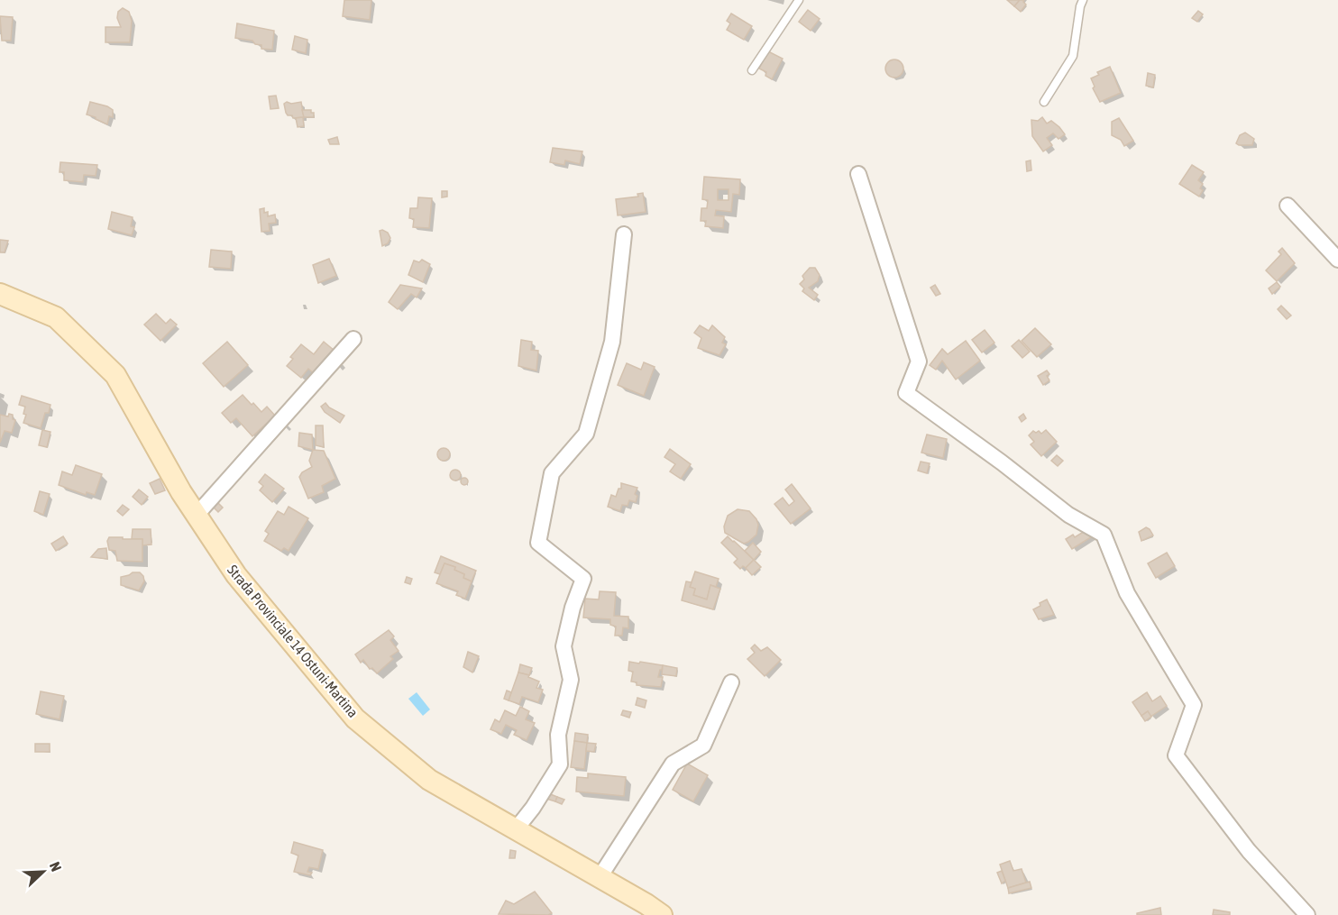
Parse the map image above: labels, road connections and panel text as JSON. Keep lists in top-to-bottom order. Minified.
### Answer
{"streets":{"main road":["Strada Provinciale 14 Ostuni-Martina"]},"north":"top right"}
